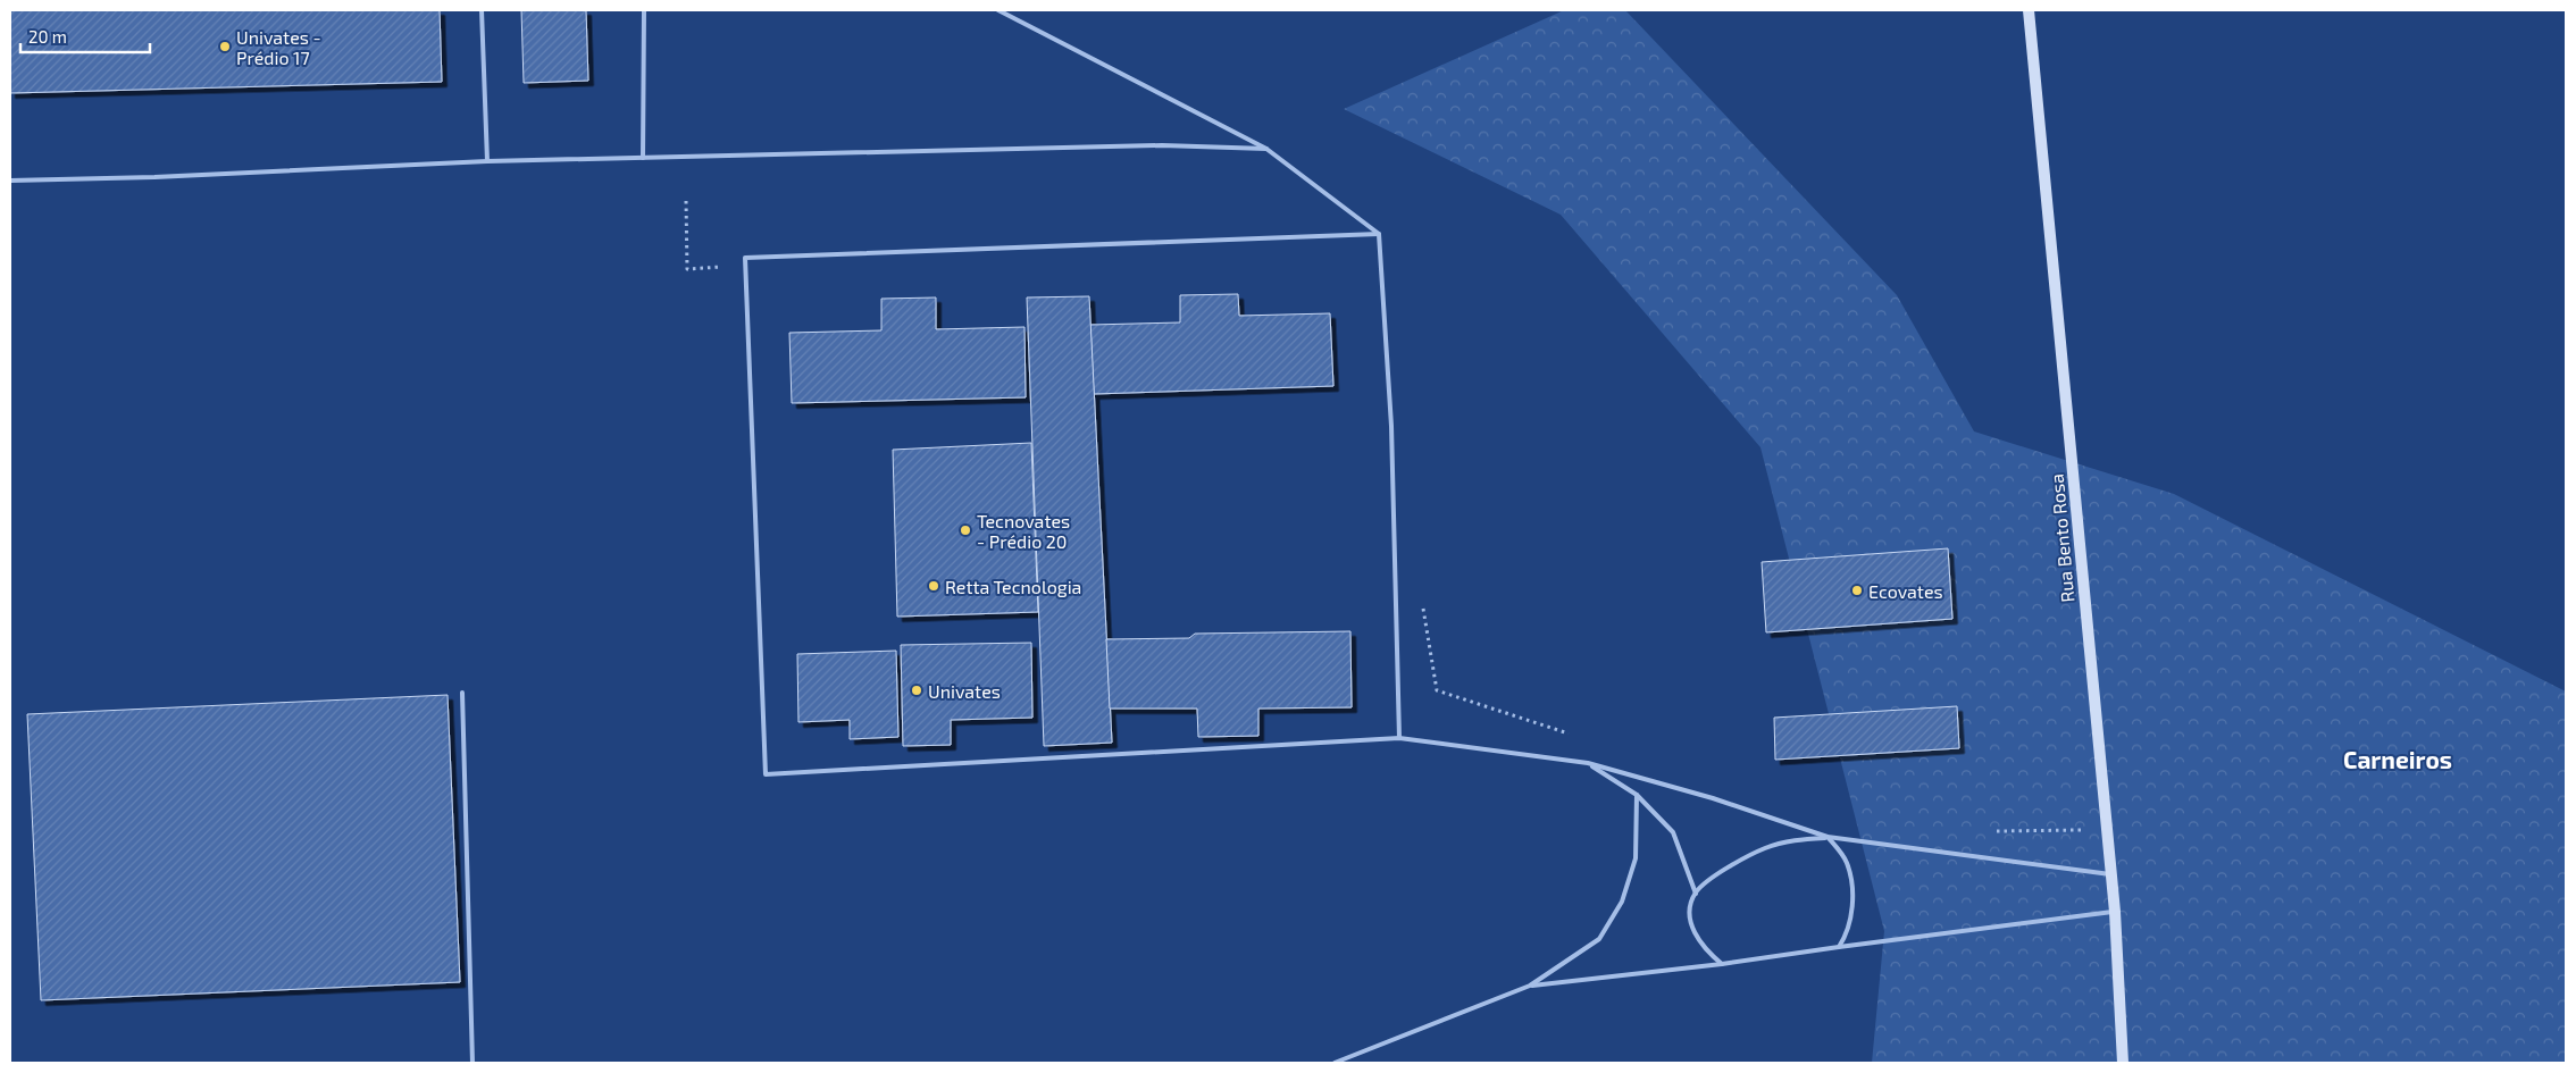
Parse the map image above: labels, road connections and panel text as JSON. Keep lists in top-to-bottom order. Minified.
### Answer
{"streets":{"main road":["Rua Bento Rosa"]},"districts":["Carneiros"],"places":["Univates - Prédio 17","Tecnovates - Prédio 20","Retta Tecnologia","Ecovates","Univates"],"scale_bar":"20 m"}
